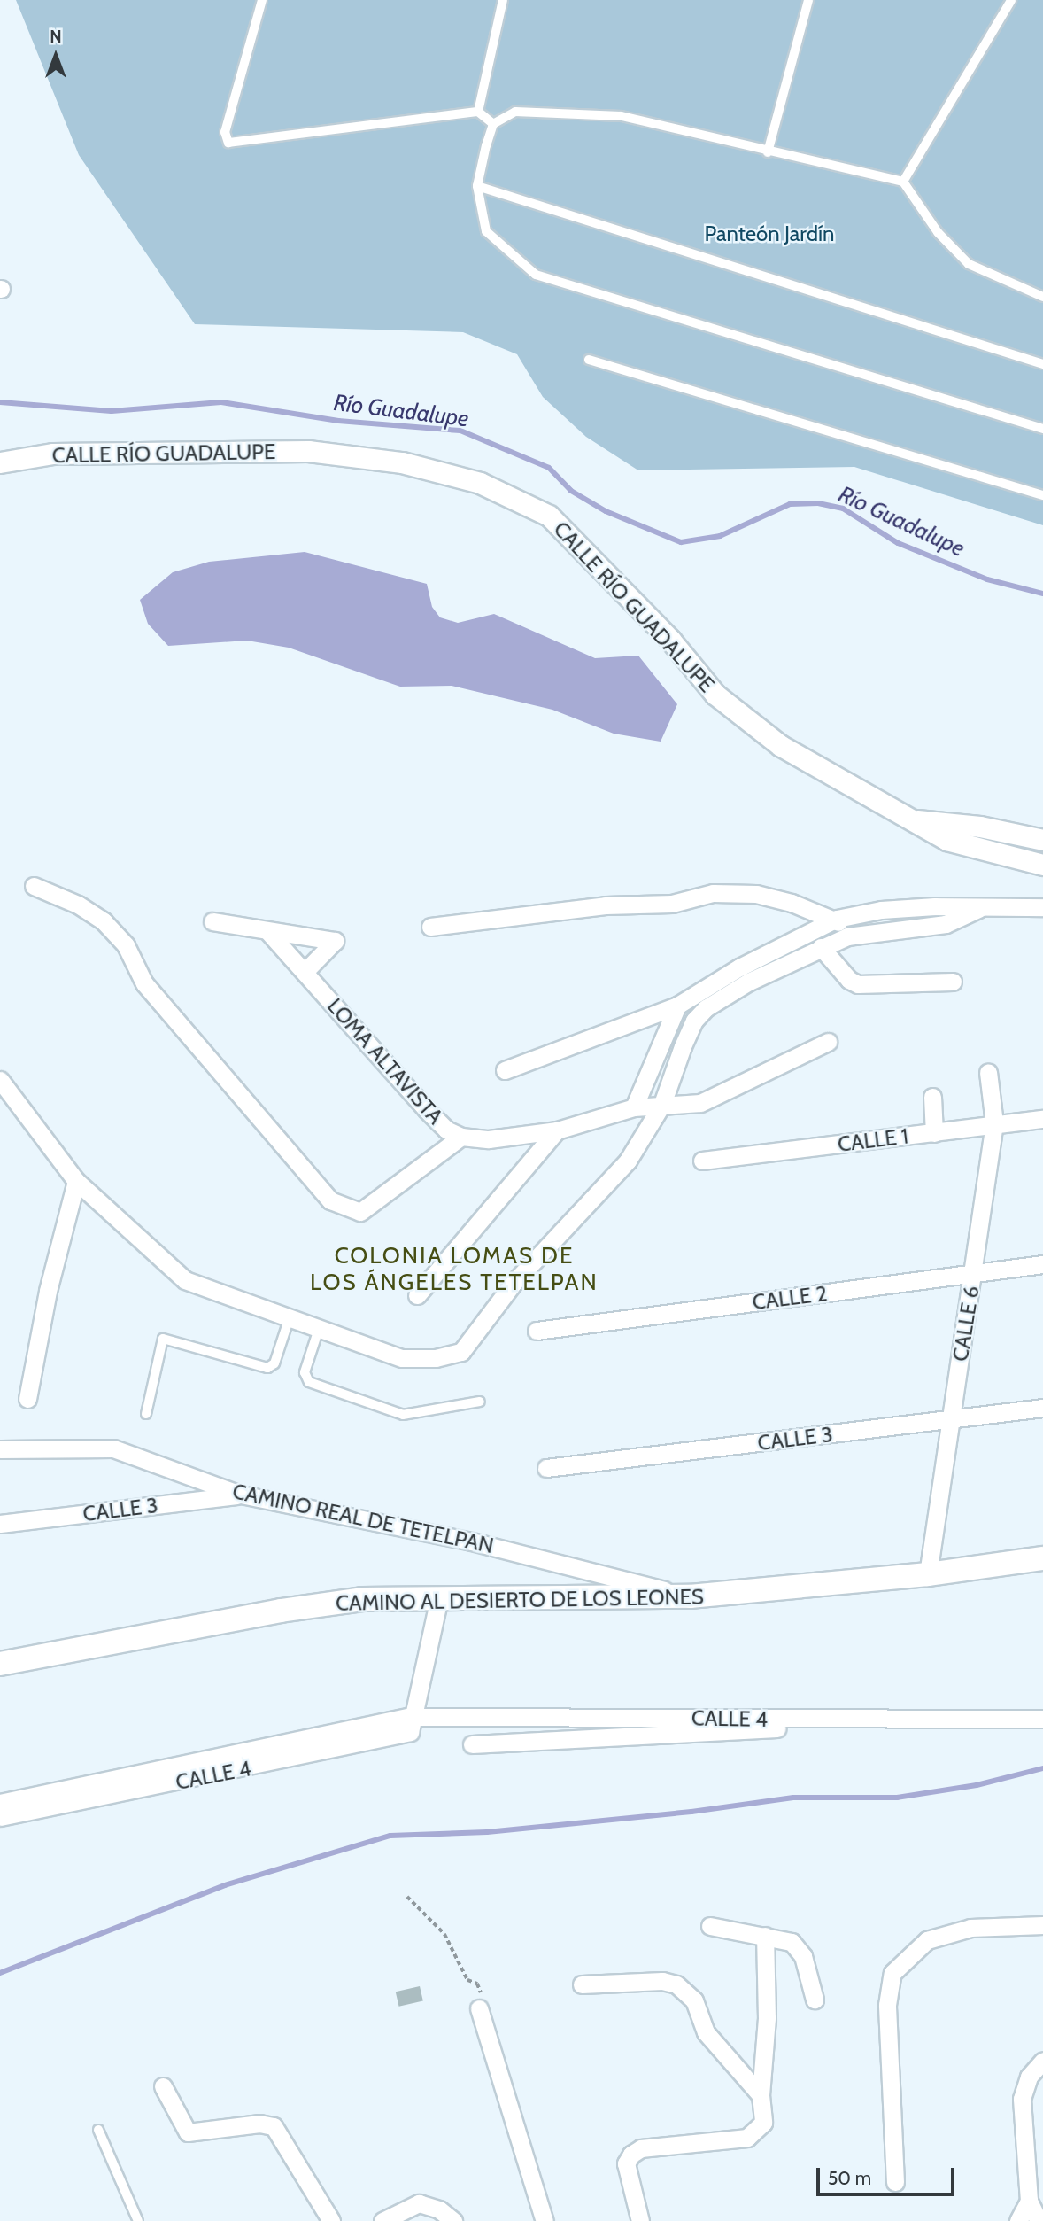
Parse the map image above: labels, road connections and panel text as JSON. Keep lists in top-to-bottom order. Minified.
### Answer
{"streets":{"main road":["CAMINO AL DESIERTO DE LOS LEONES"],"street":["CALLE RÍO GUADALUPE","LOMA ALTAVISTA","CALLE 1","CALLE 2","CALLE 6","CALLE 3","CAMINO REAL DE TETELPAN","CALLE 4"]},"crossings":[["CALLE 1","CALLE 6"],["CALLE 2","CALLE 6"],["CALLE 6","CALLE 3"],["CALLE 6","CAMINO AL DESIERTO DE LOS LEONES"],["CALLE 3","CAMINO REAL DE TETELPAN"],["CAMINO REAL DE TETELPAN","CAMINO AL DESIERTO DE LOS LEONES"]],"districts":["COLONIA LOMAS DE LOS ÁNGELES TETELPAN"],"water":["Río Guadalupe"],"parks":["Panteón Jardín"],"scale_bar":"50 m","north":"top"}
